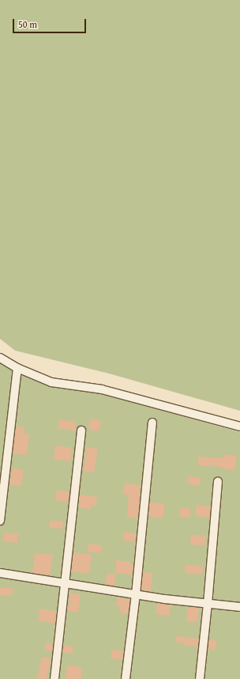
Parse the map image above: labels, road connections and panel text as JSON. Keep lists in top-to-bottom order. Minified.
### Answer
{"scale_bar":"50 m"}
